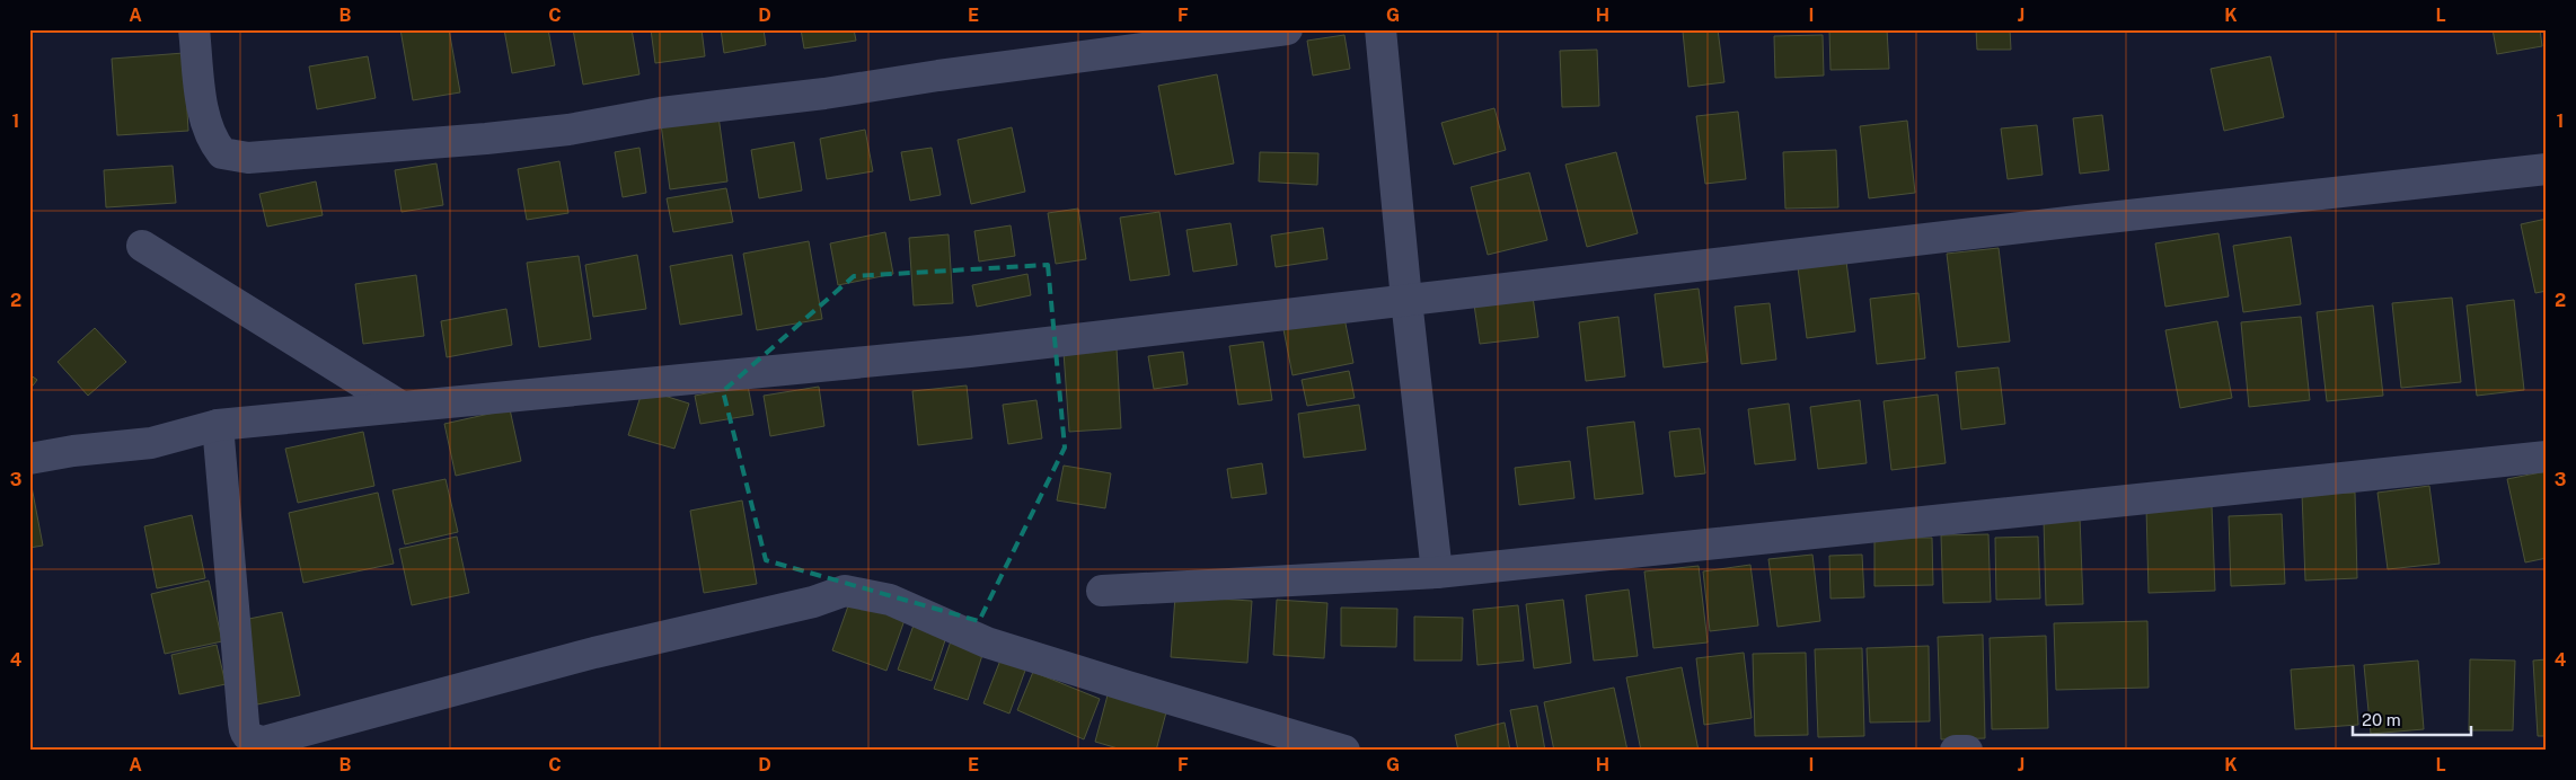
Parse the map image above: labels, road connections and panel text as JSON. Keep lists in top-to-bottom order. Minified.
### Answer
{"scale_bar":"20 m","grid":{"columns":["A","B","C","D","E","F","G","H","I","J","K","L"],"rows":["1","2","3","4"]}}
